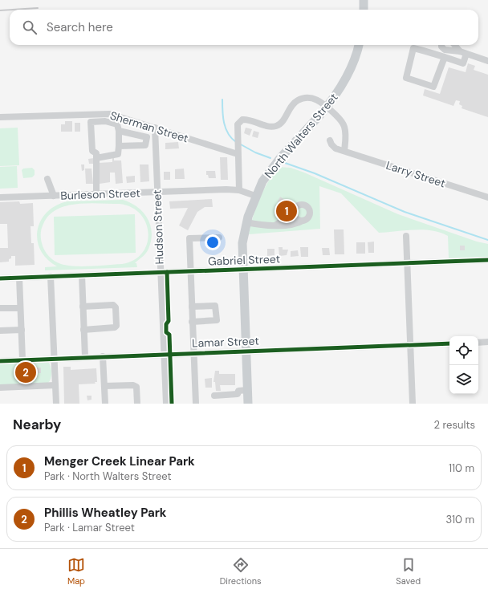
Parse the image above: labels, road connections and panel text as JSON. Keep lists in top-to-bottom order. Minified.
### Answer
{"streets":{"main road":["North Walters Street"],"street":["Sherman Street","Larry Street","Burleson Street","Hudson Street","Gabriel Street","Lamar Street"]},"crossings":[["Sherman Street","Hudson Street"],["North Walters Street","Gabriel Street"],["North Walters Street","Lamar Street"],["Burleson Street","Hudson Street"],["Hudson Street","Gabriel Street"],["Hudson Street","Lamar Street"]],"page":{"search":"Search here","pins":["1","2"],"heading":["Nearby","2 results"],"list":[{"mark":"1","name":"Menger Creek Linear Park","note":"Park · North Walters Street","value":"110 m"},{"mark":"2","name":"Phillis Wheatley Park","note":"Park · Lamar Street","value":"310 m"}],"nav":["Map","Directions","Saved"]}}
